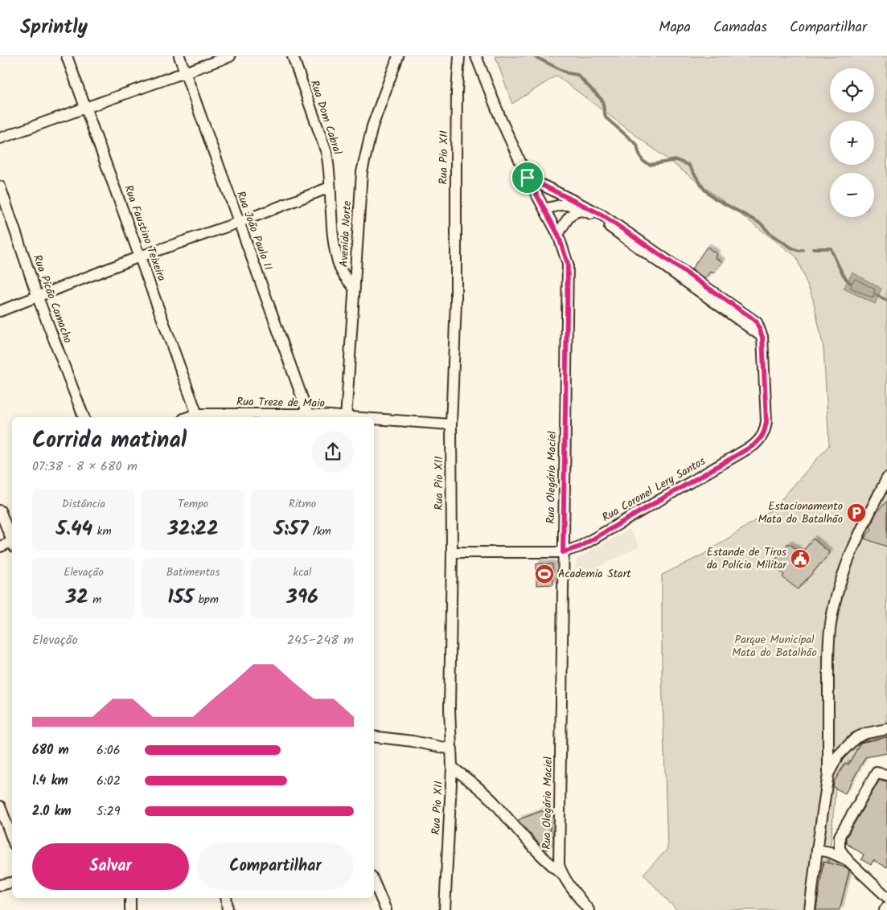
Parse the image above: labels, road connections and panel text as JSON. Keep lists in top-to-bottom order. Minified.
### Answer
{"streets":{"street":["Rua Dom Cabral","Rua Pio XII","Rua João Paulo II","Rua Faustino Teixeira","Avenida Norte","Rua Picão Camacho","Rua Treze de Maio","Rua Olegário Maciel","Rua Coronel Lery Santos"]},"crossings":[["Rua Dom Cabral","Avenida Norte"],["Rua Pio XII","Rua Treze de Maio"],["Rua Pio XII","Rua Coronel Lery Santos"],["Rua João Paulo II","Rua Treze de Maio"],["Rua Faustino Teixeira","Rua Treze de Maio"],["Rua Olegário Maciel","Rua Coronel Lery Santos"]],"parks":["Parque Municipal Mata do Batalhão"],"places":{"parking":["Estacionamento Mata do Batalhão"],"public building":["Estande de Tiros da Polícia Militar"],"sports":["Academia Start"]},"page":{"header":"Sprintly","nav":["Mapa","Camadas","Compartilhar"],"map_buttons":["+","−"],"heading":["Corrida matinal","07:38 · 8 × 680 m"],"stats":[["Distância","5.44 km"],["Tempo","32:22"],["Ritmo","5:57 /km"],["Elevação","32 m"],["Batimentos","155 bpm"],["kcal","396"]],"chart":["Elevação","245–248 m"],"list":[{"name":"680 m","note":"6:06"},{"name":"1.4 km","note":"6:02"},{"name":"2.0 km","note":"5:29"}],"buttons":["Salvar","Compartilhar"]}}
